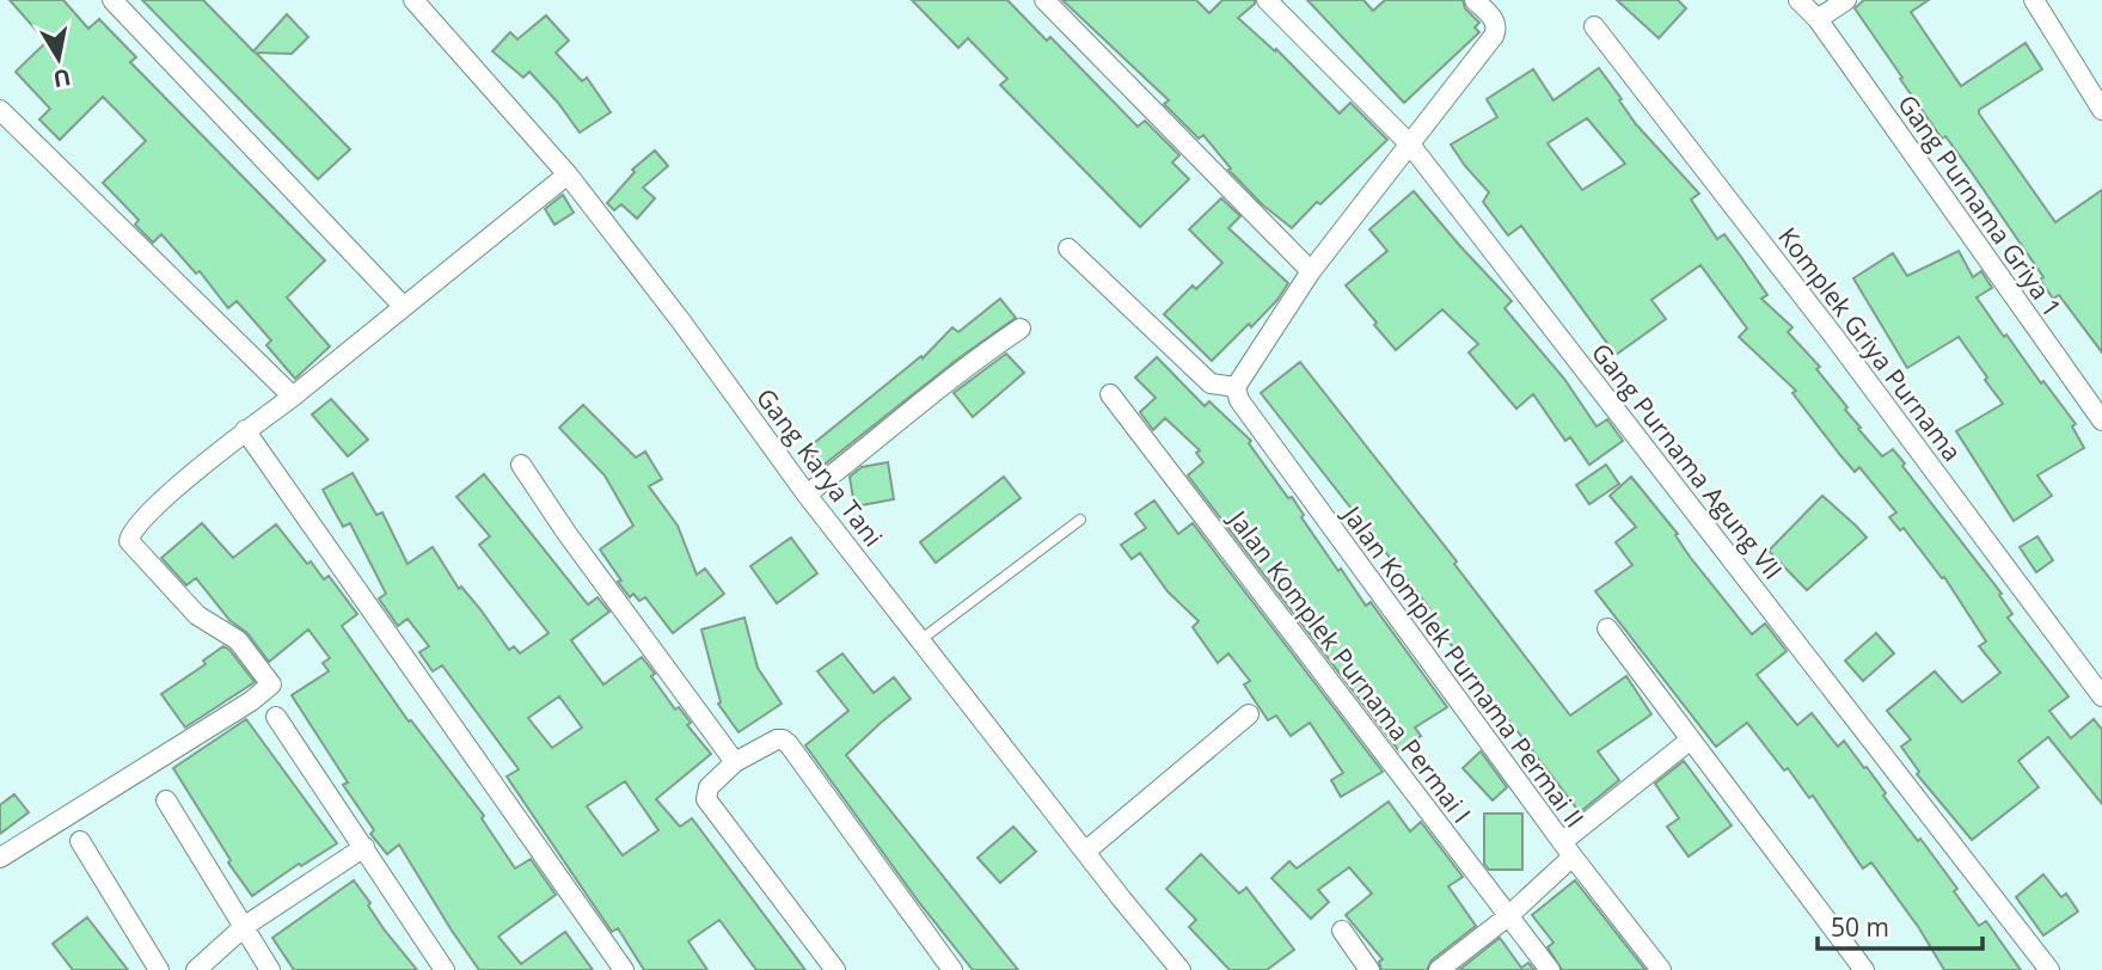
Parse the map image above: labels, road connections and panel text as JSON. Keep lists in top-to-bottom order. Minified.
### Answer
{"streets":{"street":["Gang Purnama Griya 1","Komplek Griya Purnama","Gang Purnama Agung VII","Gang Karya Tani","Jalan Komplek Purnama Permai I","Jalan Komplek Purnama Permai II"]},"scale_bar":"50 m","north":"bottom"}
